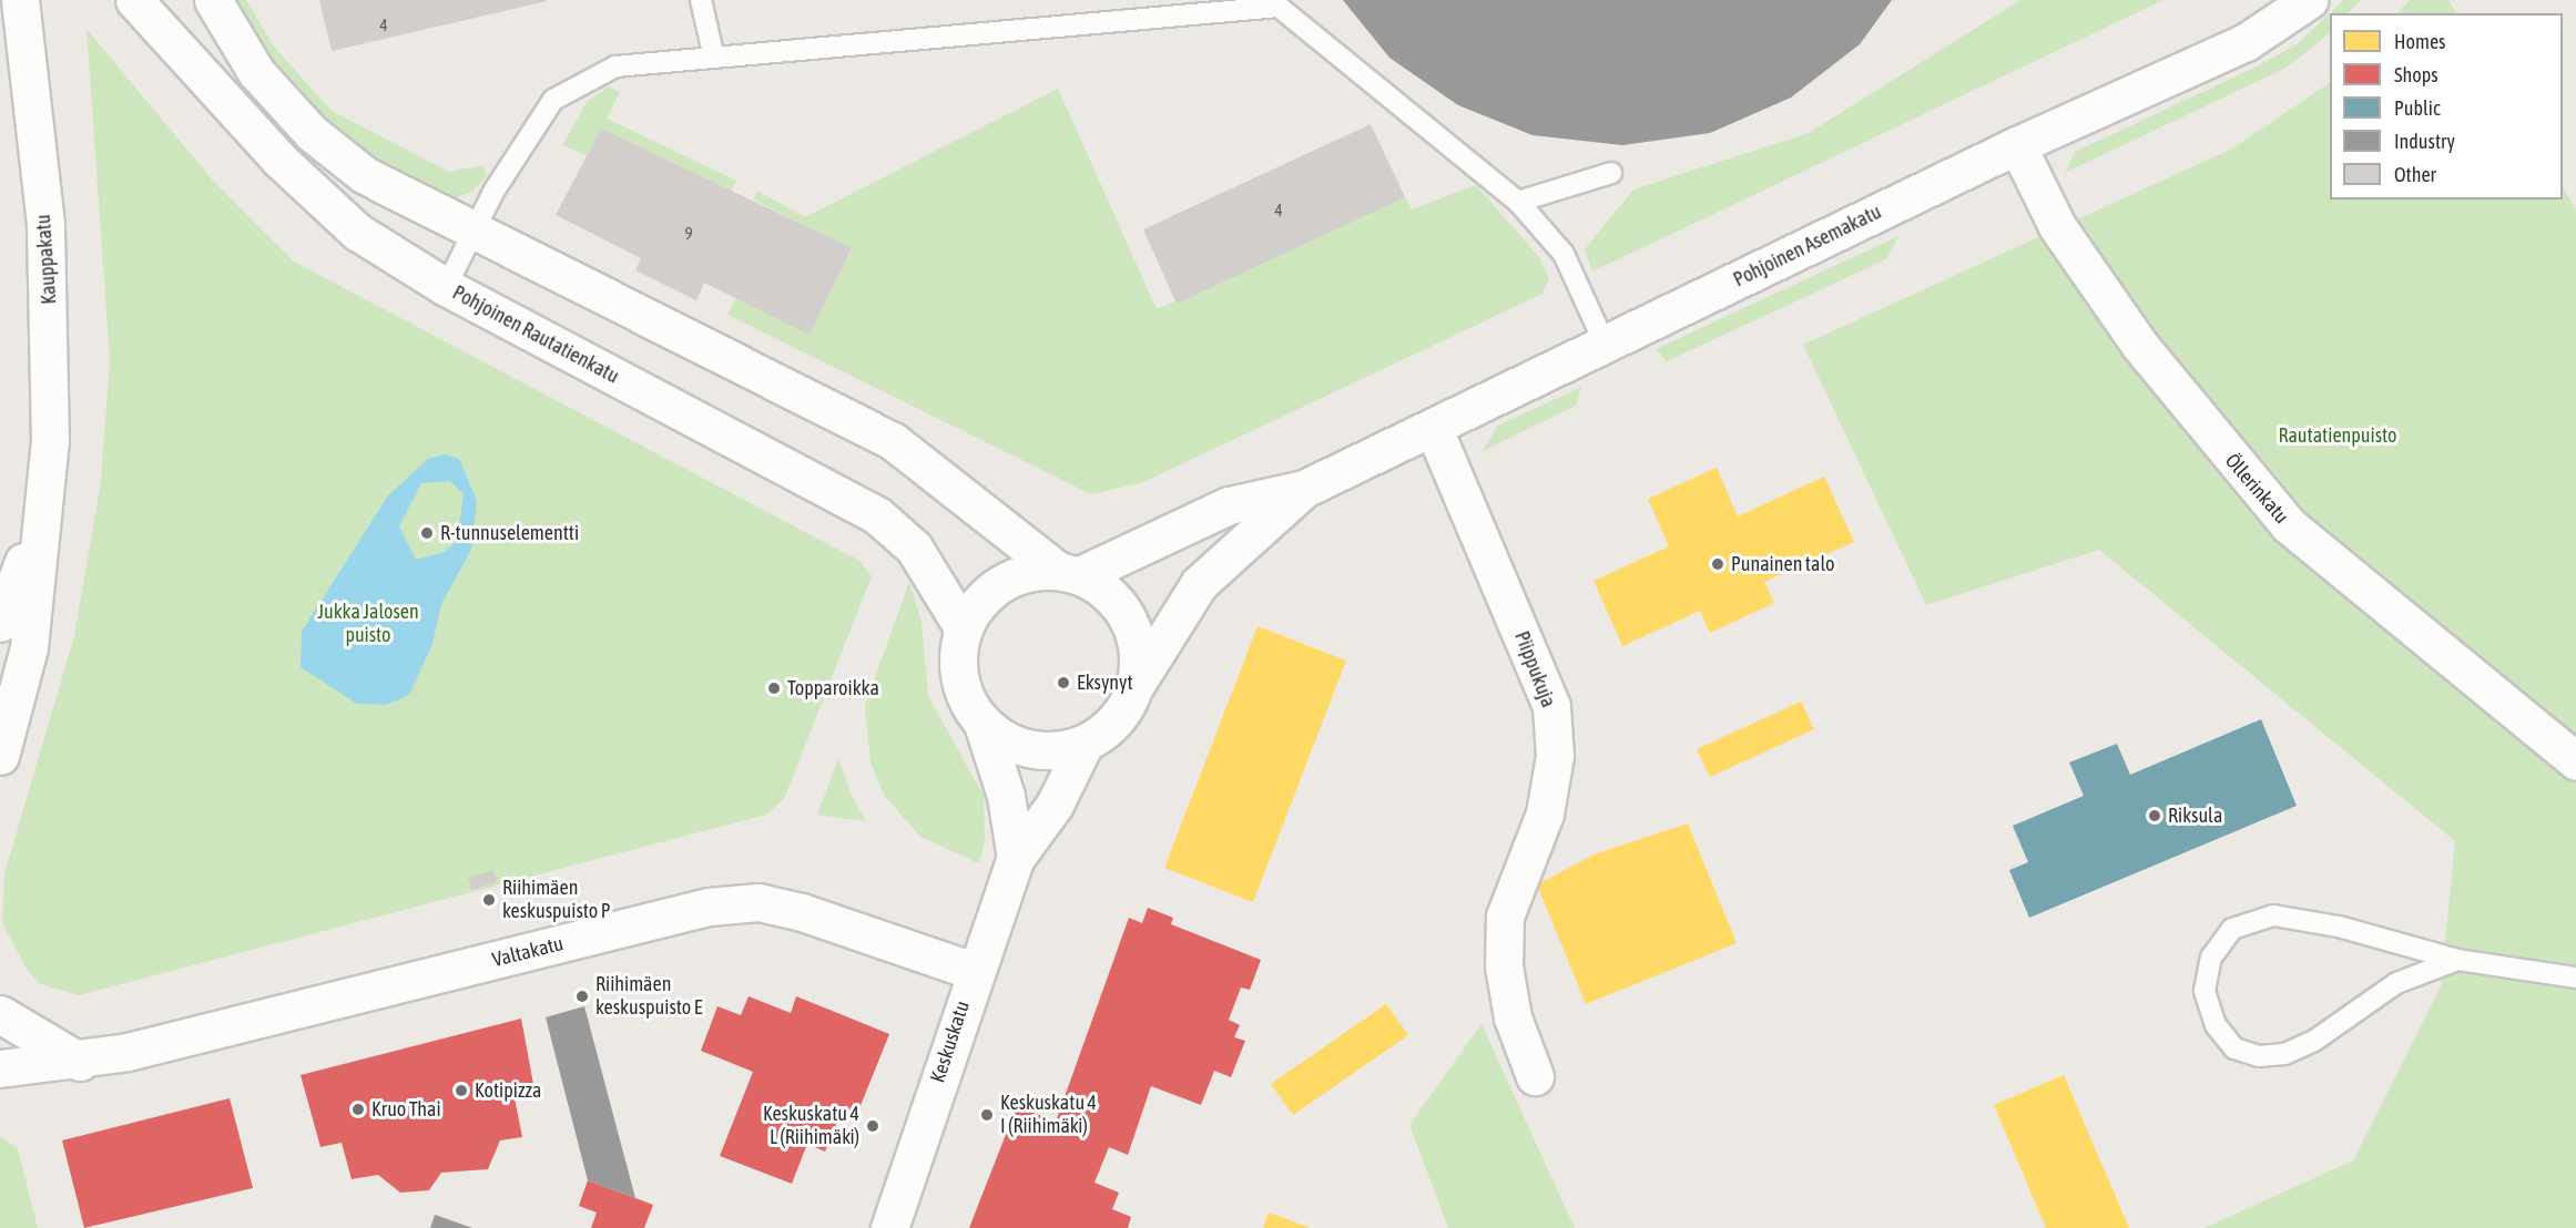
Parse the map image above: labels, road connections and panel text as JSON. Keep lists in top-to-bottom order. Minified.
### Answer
{"streets":{"street":["Pohjoinen Asemakatu","Kauppakatu","Pohjoinen Rautatienkatu","Öllerinkatu","Piippukuja","Valtakatu","Keskuskatu"]},"crossings":[["Pohjoinen Asemakatu","Pohjoinen Rautatienkatu"],["Pohjoinen Asemakatu","Öllerinkatu"],["Pohjoinen Asemakatu","Piippukuja"],["Pohjoinen Asemakatu","Keskuskatu"],["Pohjoinen Rautatienkatu","Keskuskatu"],["Valtakatu","Keskuskatu"]],"parks":["Rautatienpuisto","Jukka Jalosen puisto"],"places":["R-tunnuselementti","Punainen talo","Eksynyt","Topparoikka","Riksula","Riihimäen keskuspuisto P","Riihimäen keskuspuisto E","Kotipizza","Kruo Thai","Keskuskatu 4 I (Riihimäki)","Keskuskatu 4 L (Riihimäki)"],"house_numbers":["4","4","9"],"legend":["Homes","Shops","Public","Industry","Other"]}
